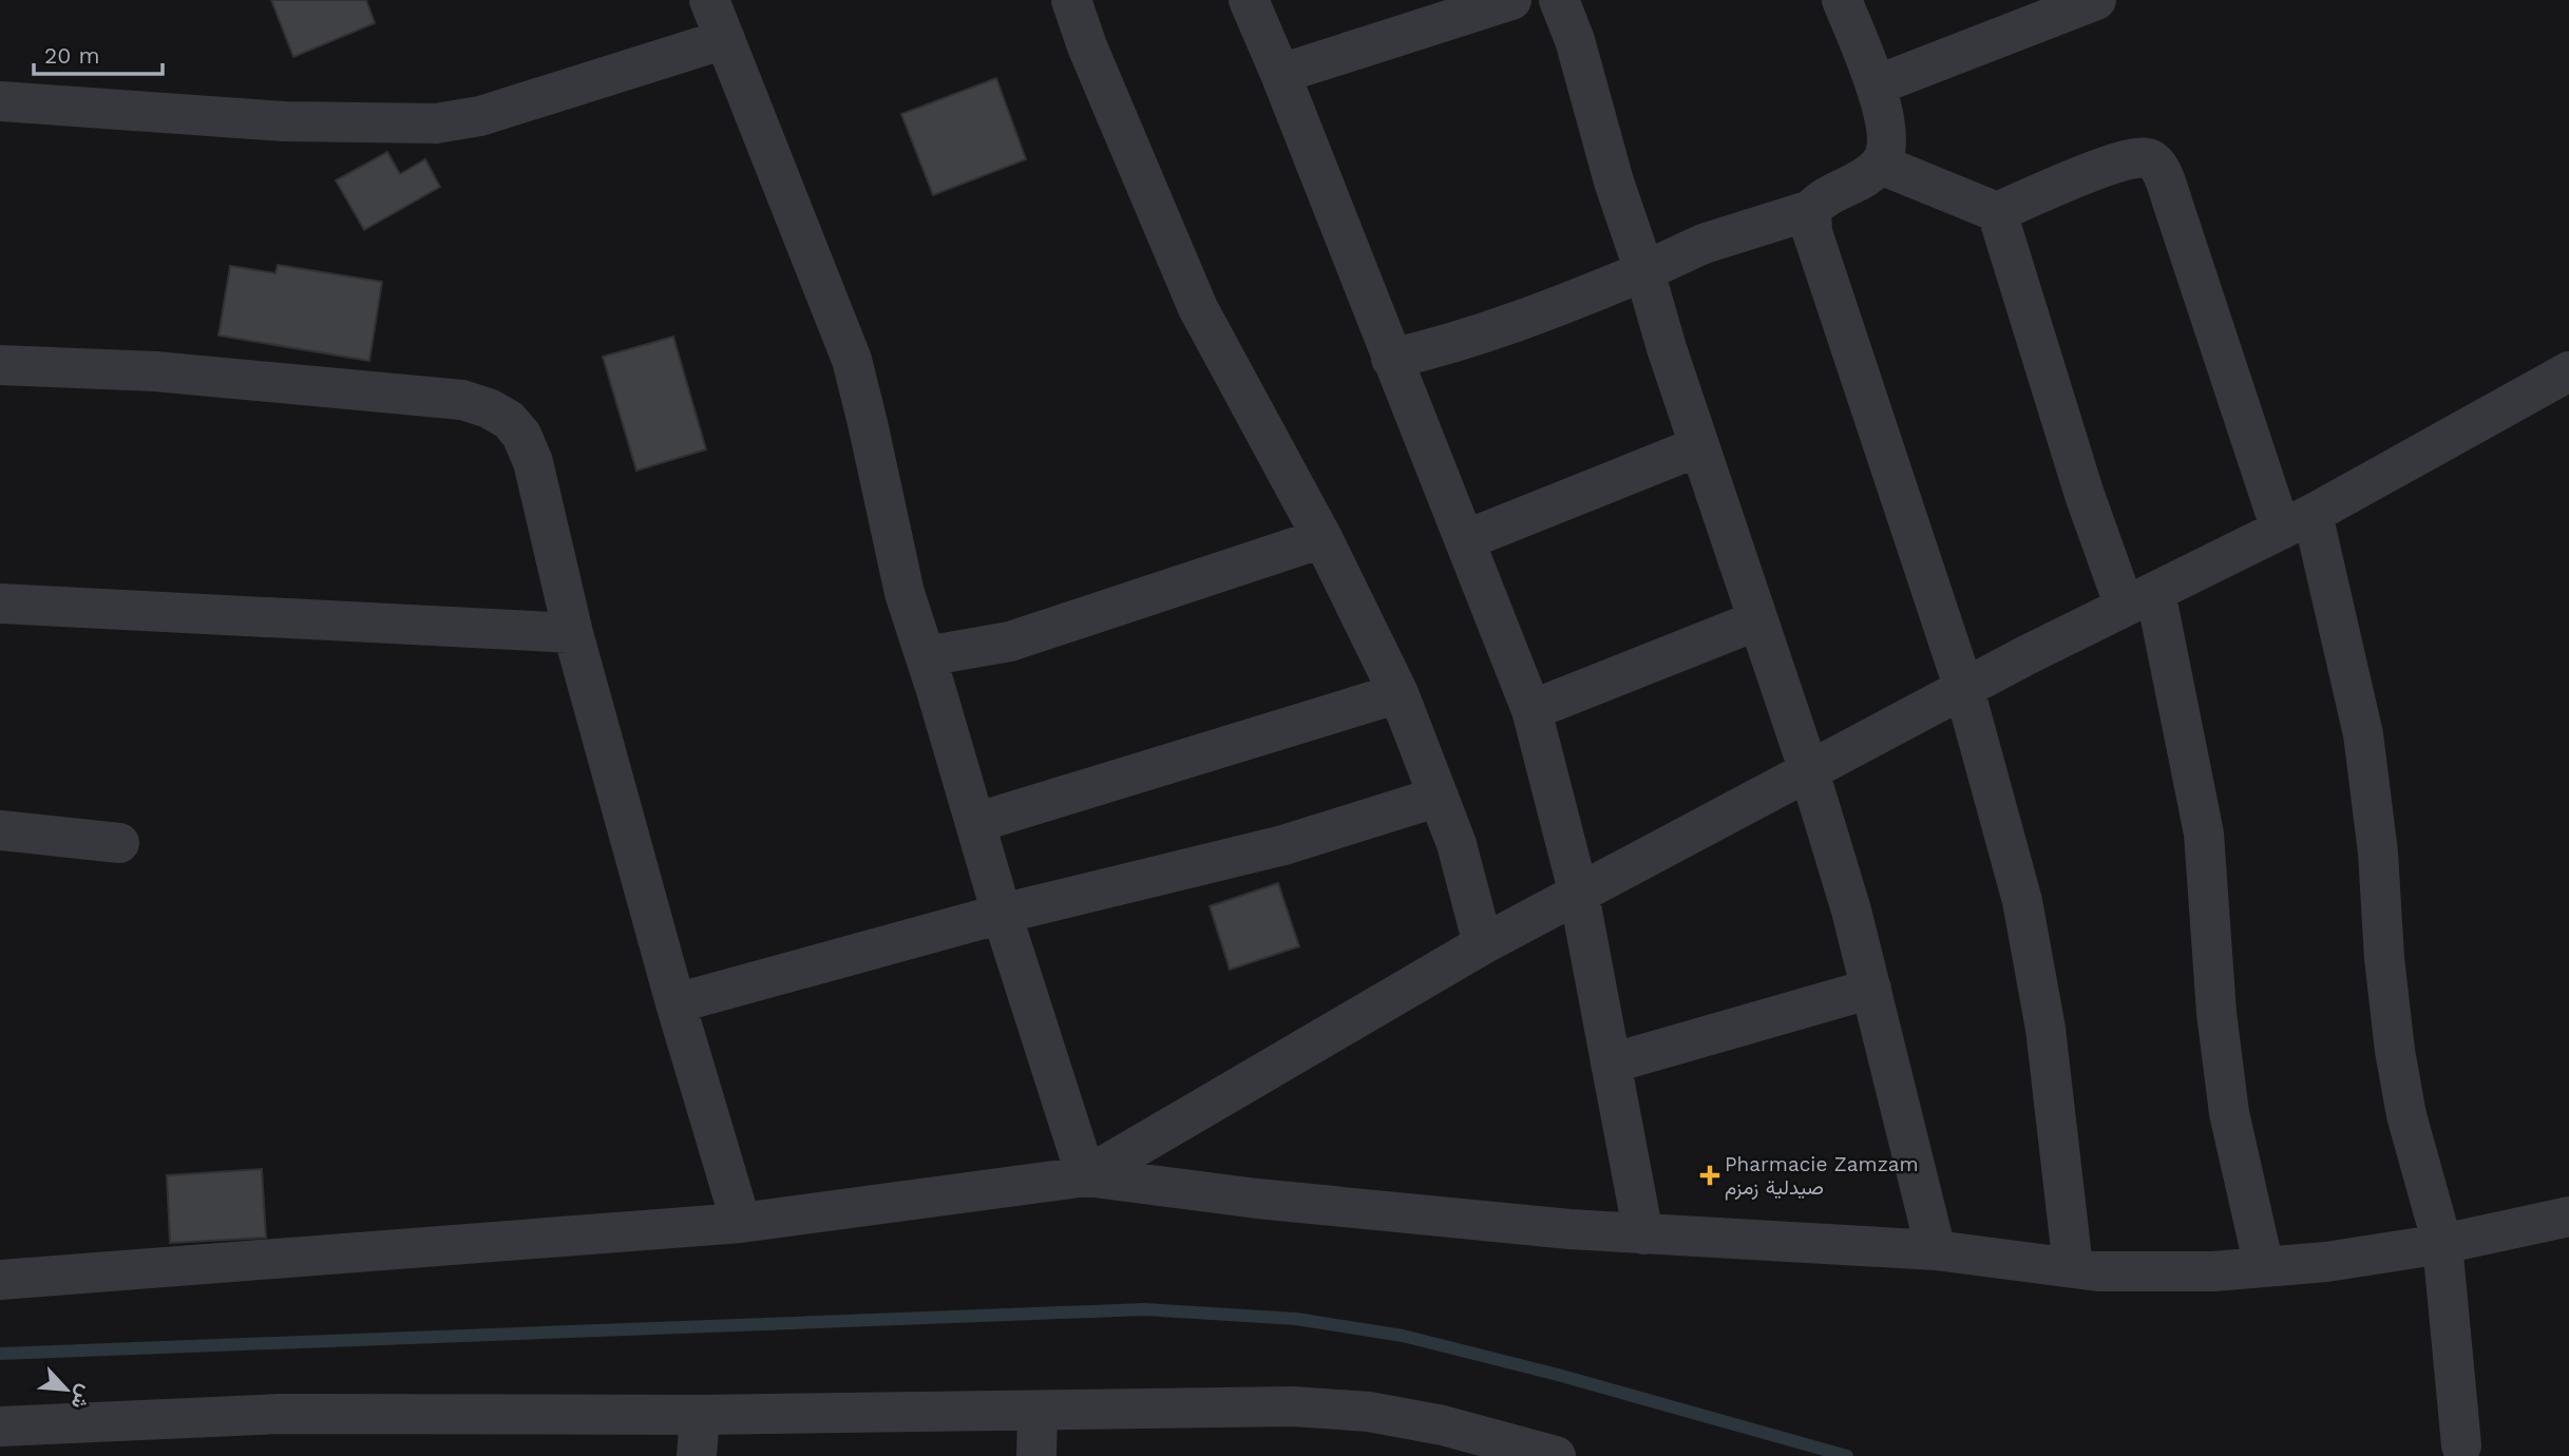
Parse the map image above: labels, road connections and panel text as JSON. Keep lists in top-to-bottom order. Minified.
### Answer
{"places":{"health":["Pharmacie Zamzam صيدلية زمزم"]},"scale_bar":"20 m","north":"bottom right"}
